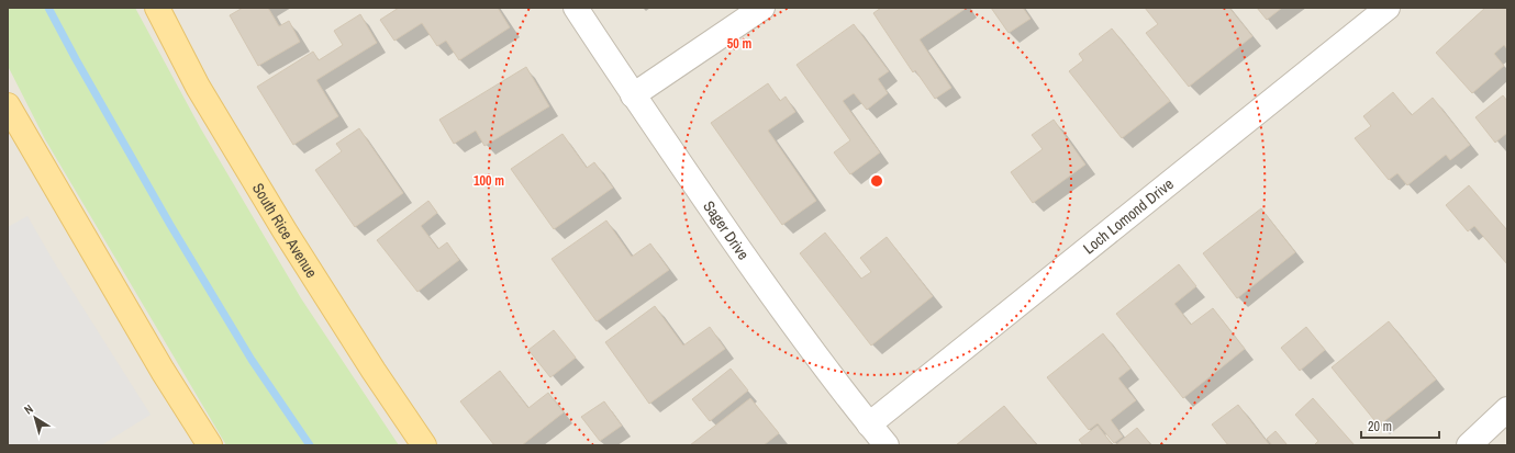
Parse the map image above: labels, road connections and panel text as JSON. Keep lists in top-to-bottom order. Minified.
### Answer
{"streets":{"main road":["South Rice Avenue"],"street":["Loch Lomond Drive","Sager Drive"]},"crossings":[["Loch Lomond Drive","Sager Drive"]],"scale_bar":"20 m","north":"top left","rings":["50 m","100 m"]}
